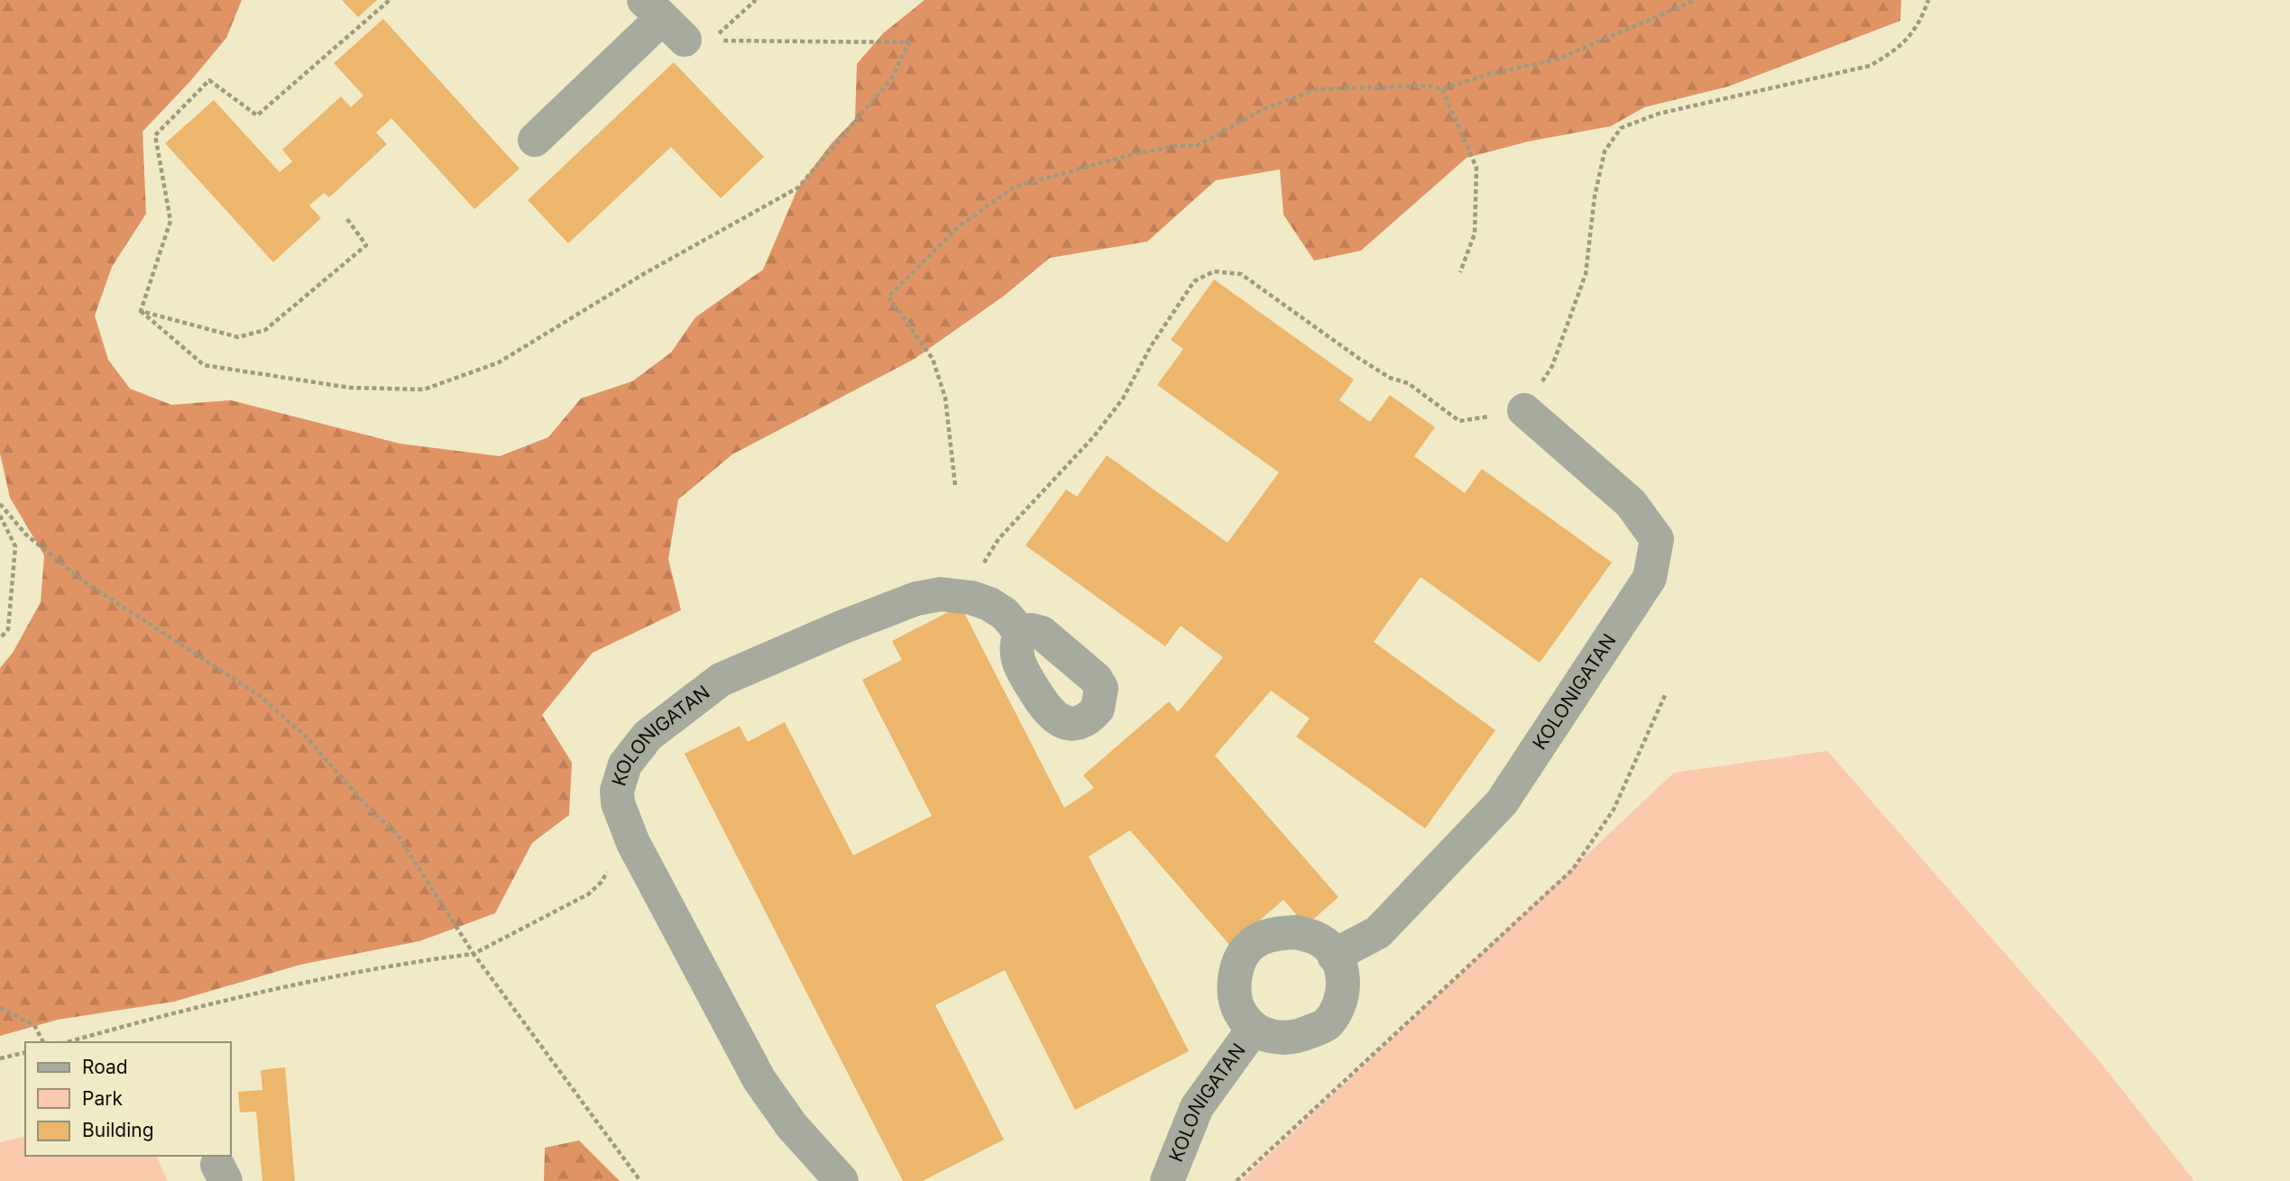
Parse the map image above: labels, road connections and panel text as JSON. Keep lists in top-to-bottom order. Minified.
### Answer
{"streets":{"lane":["KOLONIGATAN"]},"legend":["Road","Park","Building"]}
